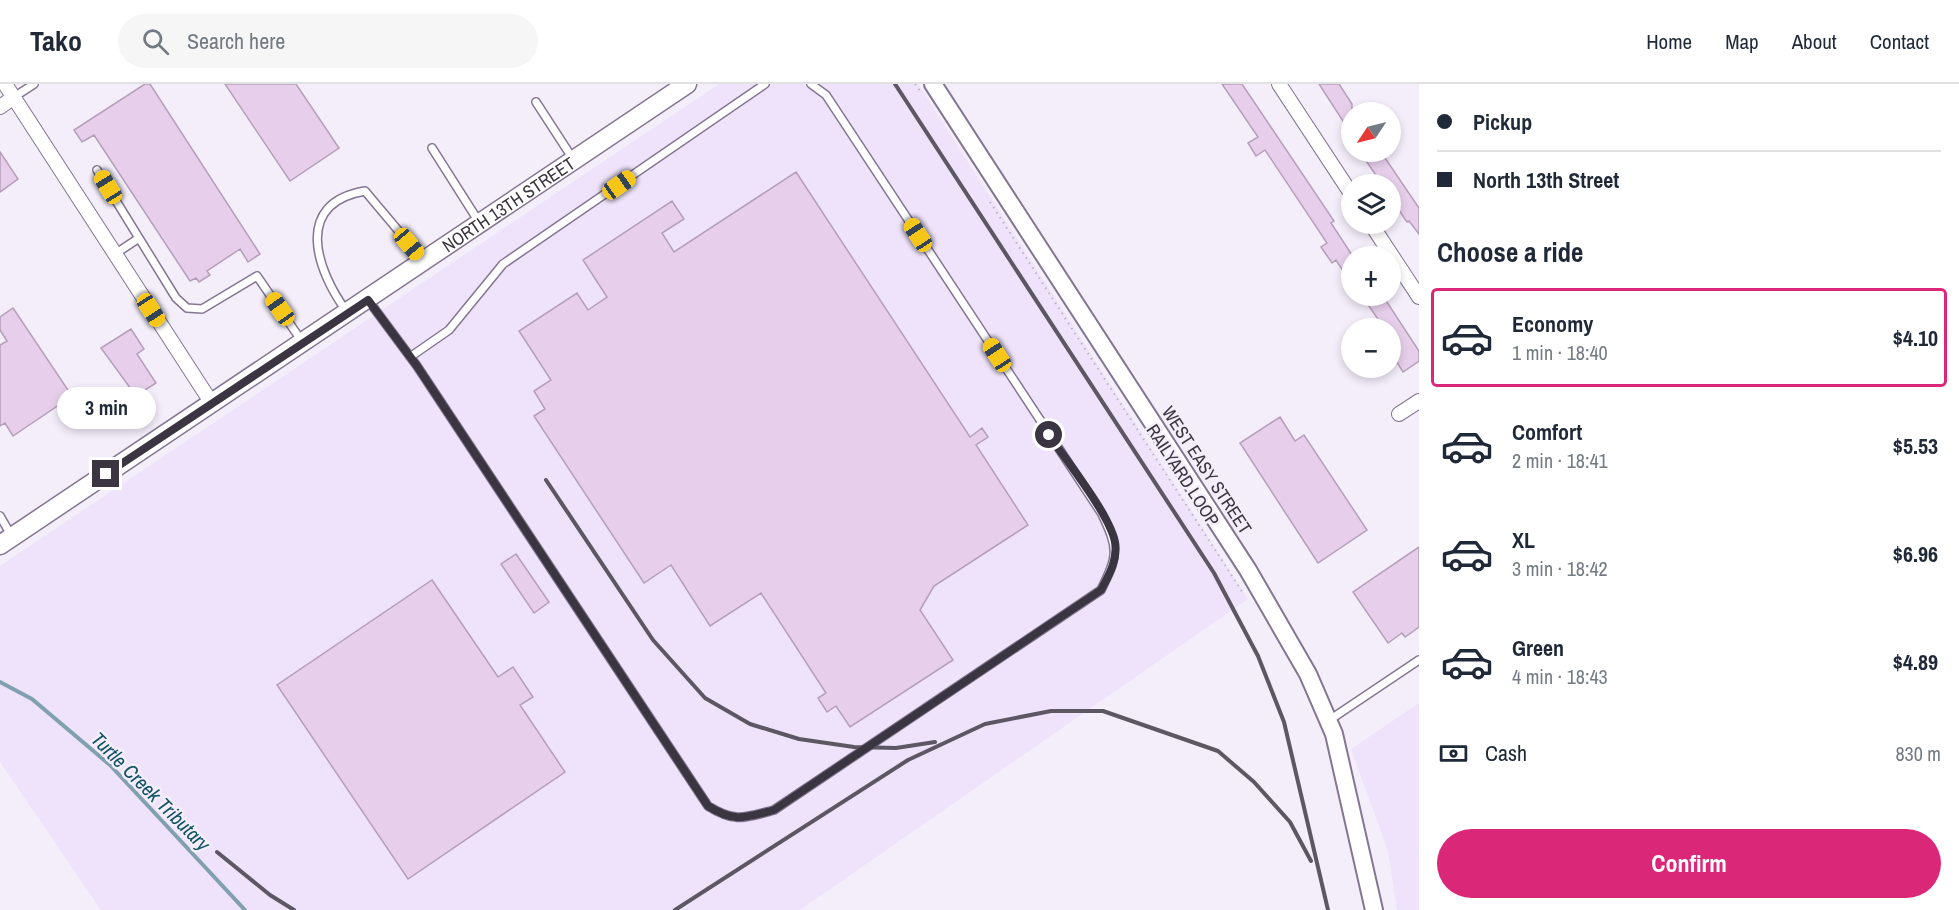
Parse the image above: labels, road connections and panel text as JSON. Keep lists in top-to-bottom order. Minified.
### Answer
{"streets":{"main road":["NORTH 13TH STREET"],"street":["WEST EASY STREET"],"path":["RAILYARD LOOP"]},"water":["Turtle Creek Tributary"],"north":"bottom left","page":{"header":"Tako","search":"Search here","nav":["Home","Map","About","Contact"],"banner":["Pickup","North 13th Street"],"map_buttons":["+","−"],"heading":"Choose a ride","list":[{"name":"Economy","note":"1 min · 18:40","value":"$4.10"},{"name":"Comfort","note":"2 min · 18:41","value":"$5.53"},{"name":"XL","note":"3 min · 18:42","value":"$6.96"},{"name":"Green","note":"4 min · 18:43","value":"$4.89"}],"bubble":"3 min","pay":["Cash","830 m"],"buttons":"Confirm"}}
